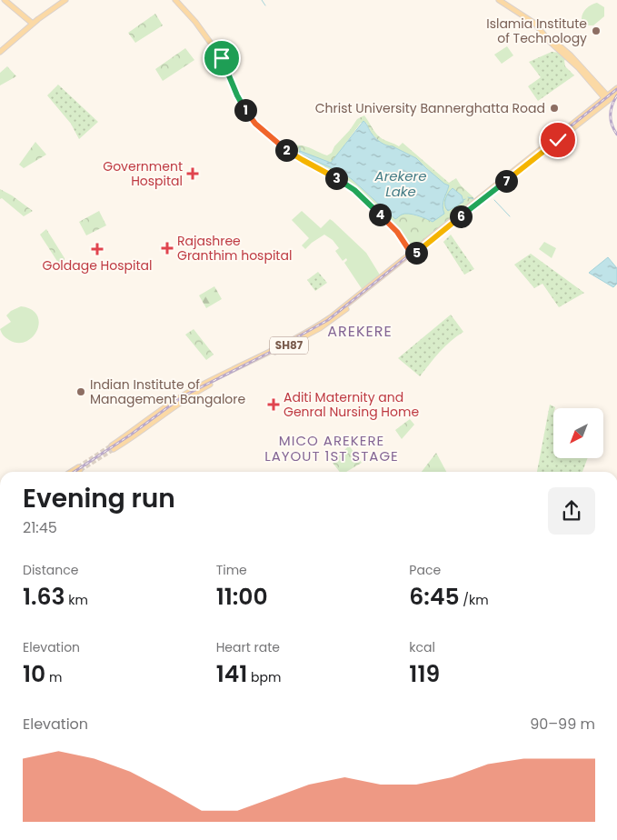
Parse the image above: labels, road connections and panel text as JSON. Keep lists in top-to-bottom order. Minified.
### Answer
{"streets":{"main road":["SH87"]},"districts":["AREKERE","MICO AREKERE LAYOUT 1ST STAGE"],"water":["Arekere Lake"],"places":{"other":["Islamia Institute of Technology","Christ University Bannerghatta Road","Indian Institute of Management Bangalore"],"health":["Government Hospital","Rajashree Granthim hospital","Goldage Hospital","Aditi Maternity and Genral Nursing Home"]},"north":"bottom left","page":{"pins":["1","2","3","7","4","6","5"],"heading":["Evening run","21:45"],"stats":[["Distance","1.63 km"],["Time","11:00"],["Pace","6:45 /km"],["Elevation","10 m"],["Heart rate","141 bpm"],["kcal","119"]],"chart":["Elevation","90–99 m"]}}
